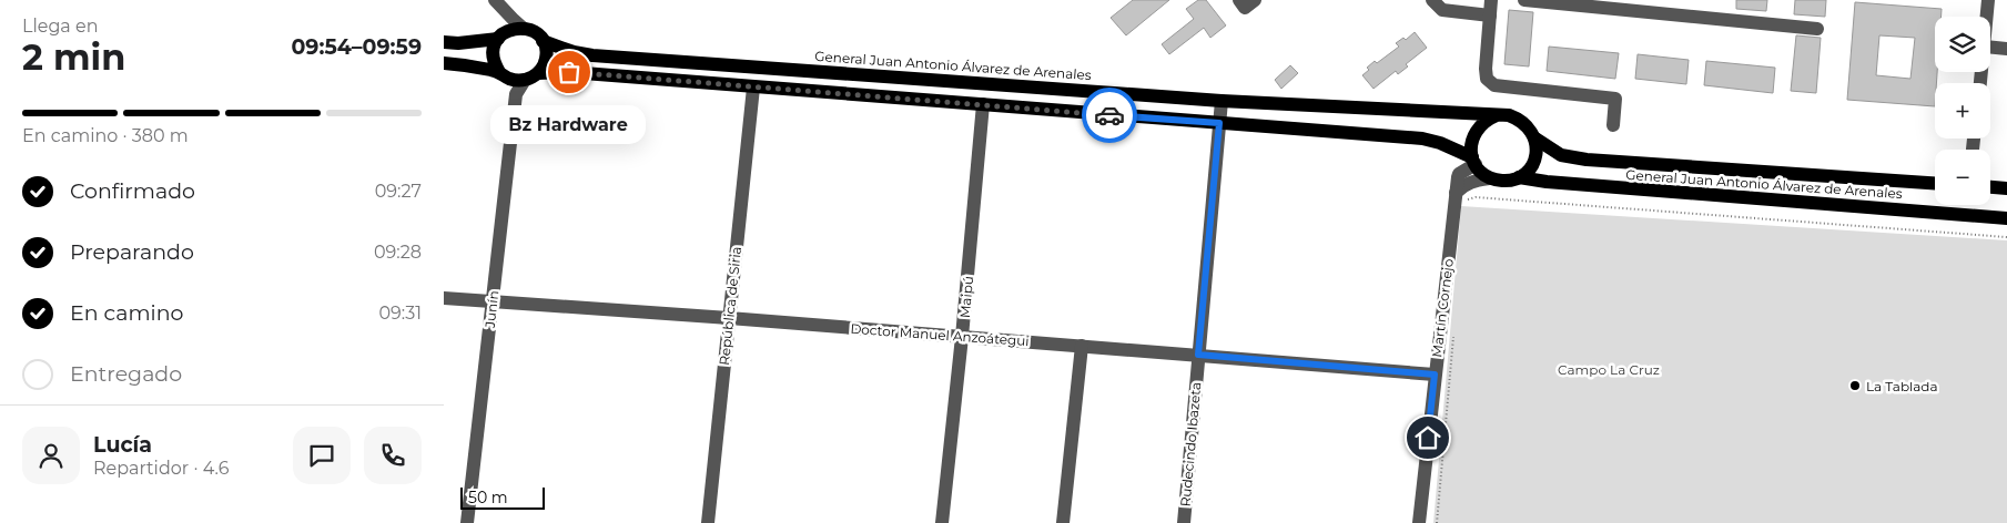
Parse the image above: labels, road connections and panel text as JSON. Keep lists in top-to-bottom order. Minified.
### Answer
{"streets":{"main road":["General Juan Antonio Álvarez de Arenales"],"street":["Maipú","República de Siria","Martín Cornejo","Junín","Doctor Manuel Anzoátegui","Rudecindo Ibazeta"]},"crossings":[["General Juan Antonio Álvarez de Arenales","Martín Cornejo"],["General Juan Antonio Álvarez de Arenales","Junín"],["General Juan Antonio Álvarez de Arenales","Rudecindo Ibazeta"],["Maipú","Doctor Manuel Anzoátegui"],["República de Siria","Doctor Manuel Anzoátegui"],["Martín Cornejo","Doctor Manuel Anzoátegui"],["Junín","Doctor Manuel Anzoátegui"],["Doctor Manuel Anzoátegui","Rudecindo Ibazeta"]],"parks":["Campo La Cruz"],"places":["Bz Hardware","La Tablada"],"scale_bar":"50 m","page":{"heading":["2 min","Llega en","09:54–09:59"],"panel":["Lucía","Repartidor · 4.6"],"map_buttons":["+","−"],"bar":"En camino · 380 m","bubble":"Bz Hardware","list":[["Confirmado","09:27"],["Preparando","09:28"],["En camino","09:31"],"Entregado"],"scale":"50 m"}}
